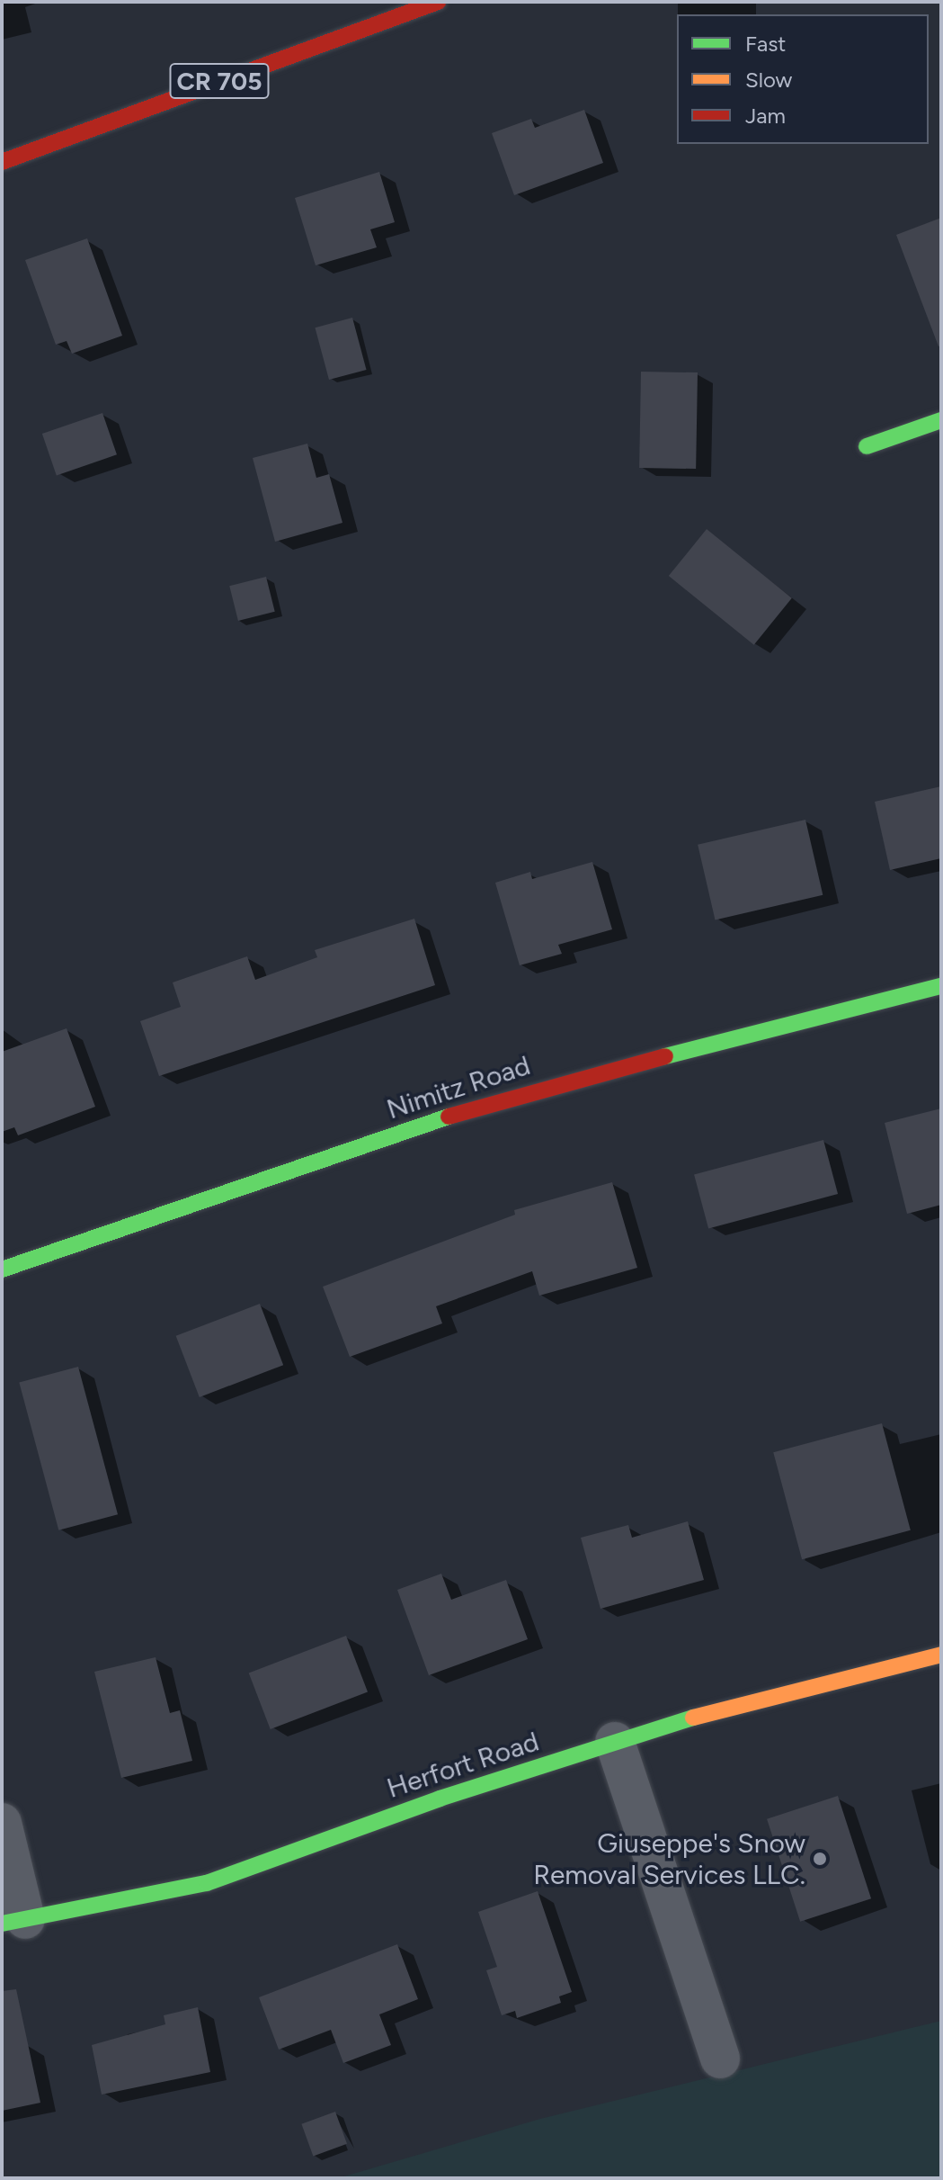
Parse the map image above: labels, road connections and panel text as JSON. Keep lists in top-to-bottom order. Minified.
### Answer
{"streets":{"street":["CR 705","Nimitz Road","Herfort Road"]},"places":["Giuseppe's Snow Removal Services LLC."],"legend":["Fast","Slow","Jam"]}
